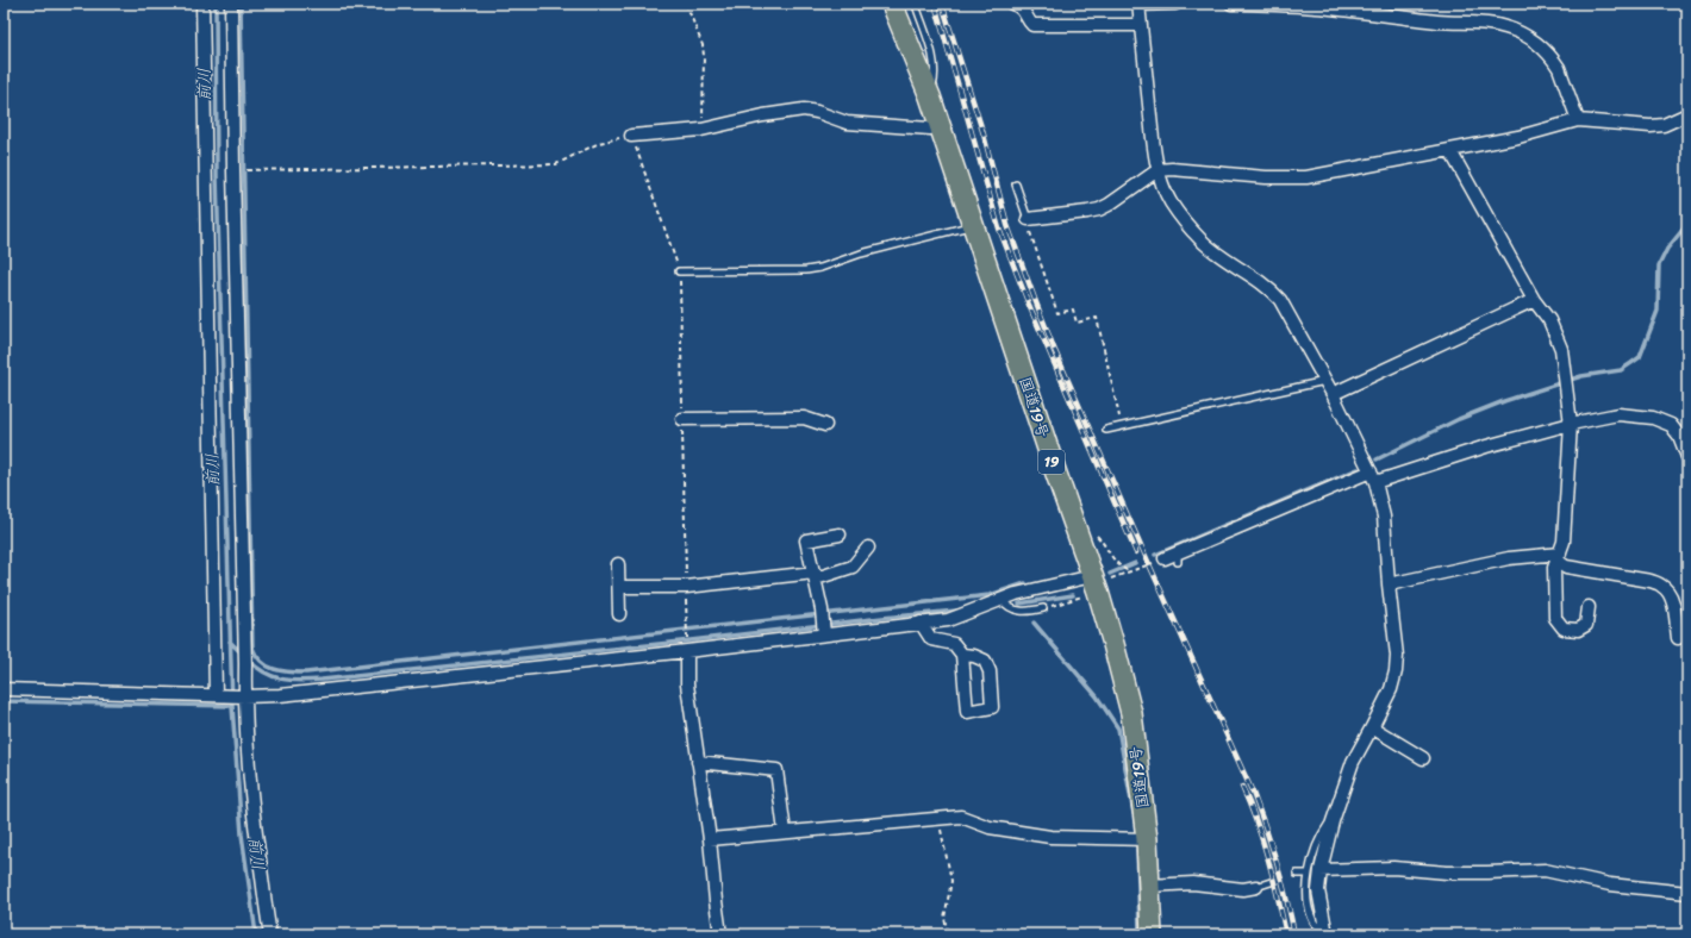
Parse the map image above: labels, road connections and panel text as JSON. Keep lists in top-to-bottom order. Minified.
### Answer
{"streets":{"highway":["国道19号","19"]},"water":["前川"]}
